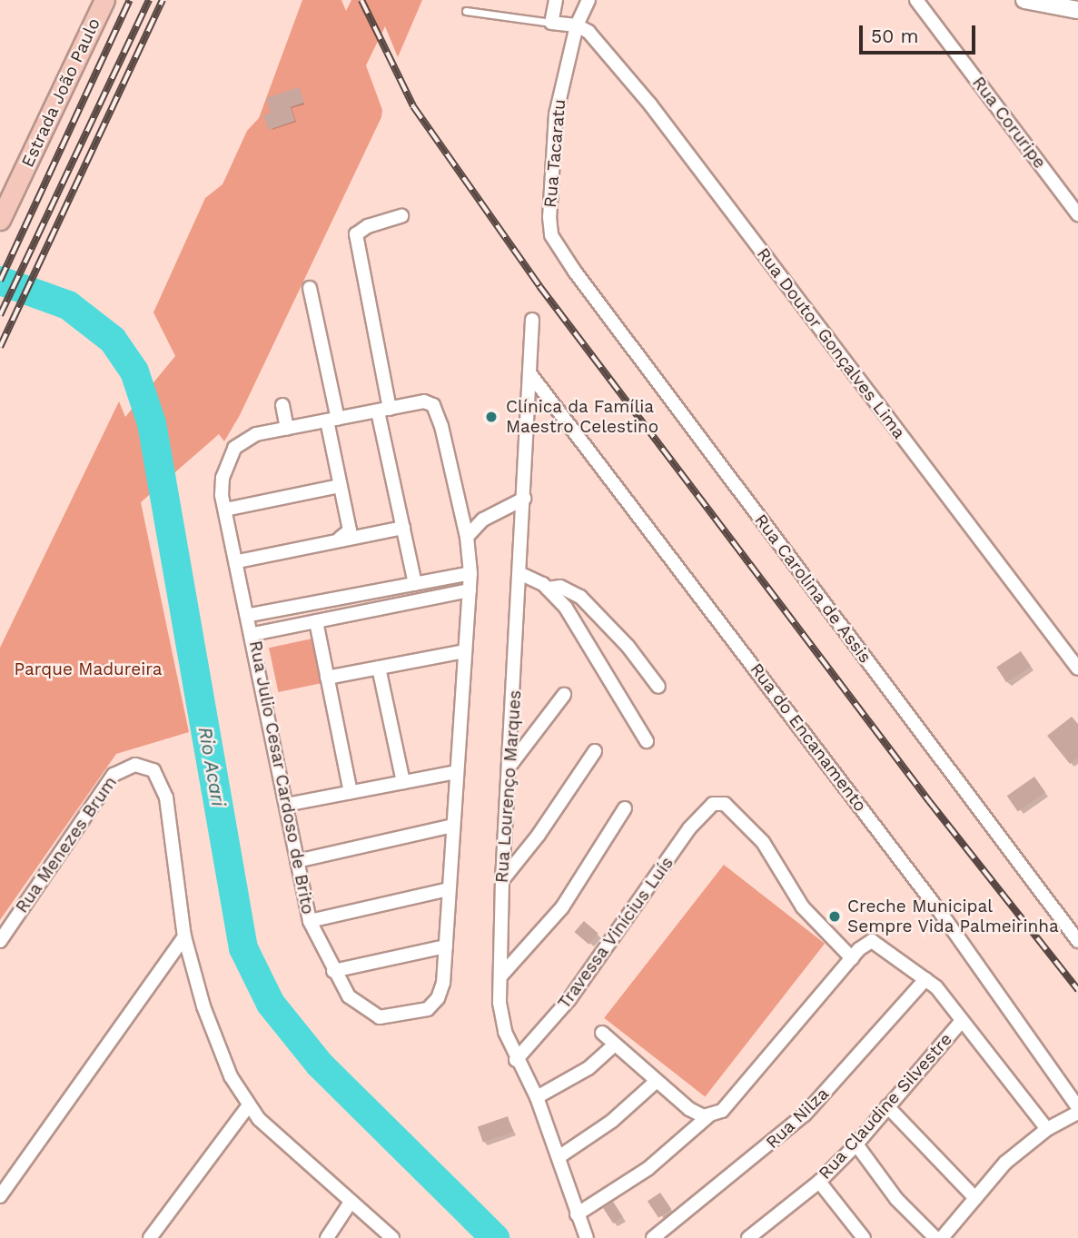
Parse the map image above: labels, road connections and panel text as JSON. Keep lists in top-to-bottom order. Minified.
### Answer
{"streets":{"main road":["Estrada João Paulo"],"street":["Rua Coruripe","Rua Tacaratu","Rua Doutor Gonçalves Lima","Rua Carolina de Assis","Rua do Encanamento","Rua Julio Cesar Cardoso de Brito","Rua Lourenço Marques","Rua Menezes Brum","Travessa Vinícius Luís","Rua Claudine Silvestre","Rua Nilza"]},"crossings":[["Rua Tacaratu","Rua Doutor Gonçalves Lima"],["Rua Tacaratu","Rua Carolina de Assis"],["Rua do Encanamento","Rua Lourenço Marques"],["Rua Lourenço Marques","Travessa Vinícius Luís"]],"water":["Rio Acari"],"parks":["Parque Madureira"],"places":["Clínica da Família Maestro Celestino","Creche Municipal Sempre Vida Palmeirinha"],"scale_bar":"50 m"}
